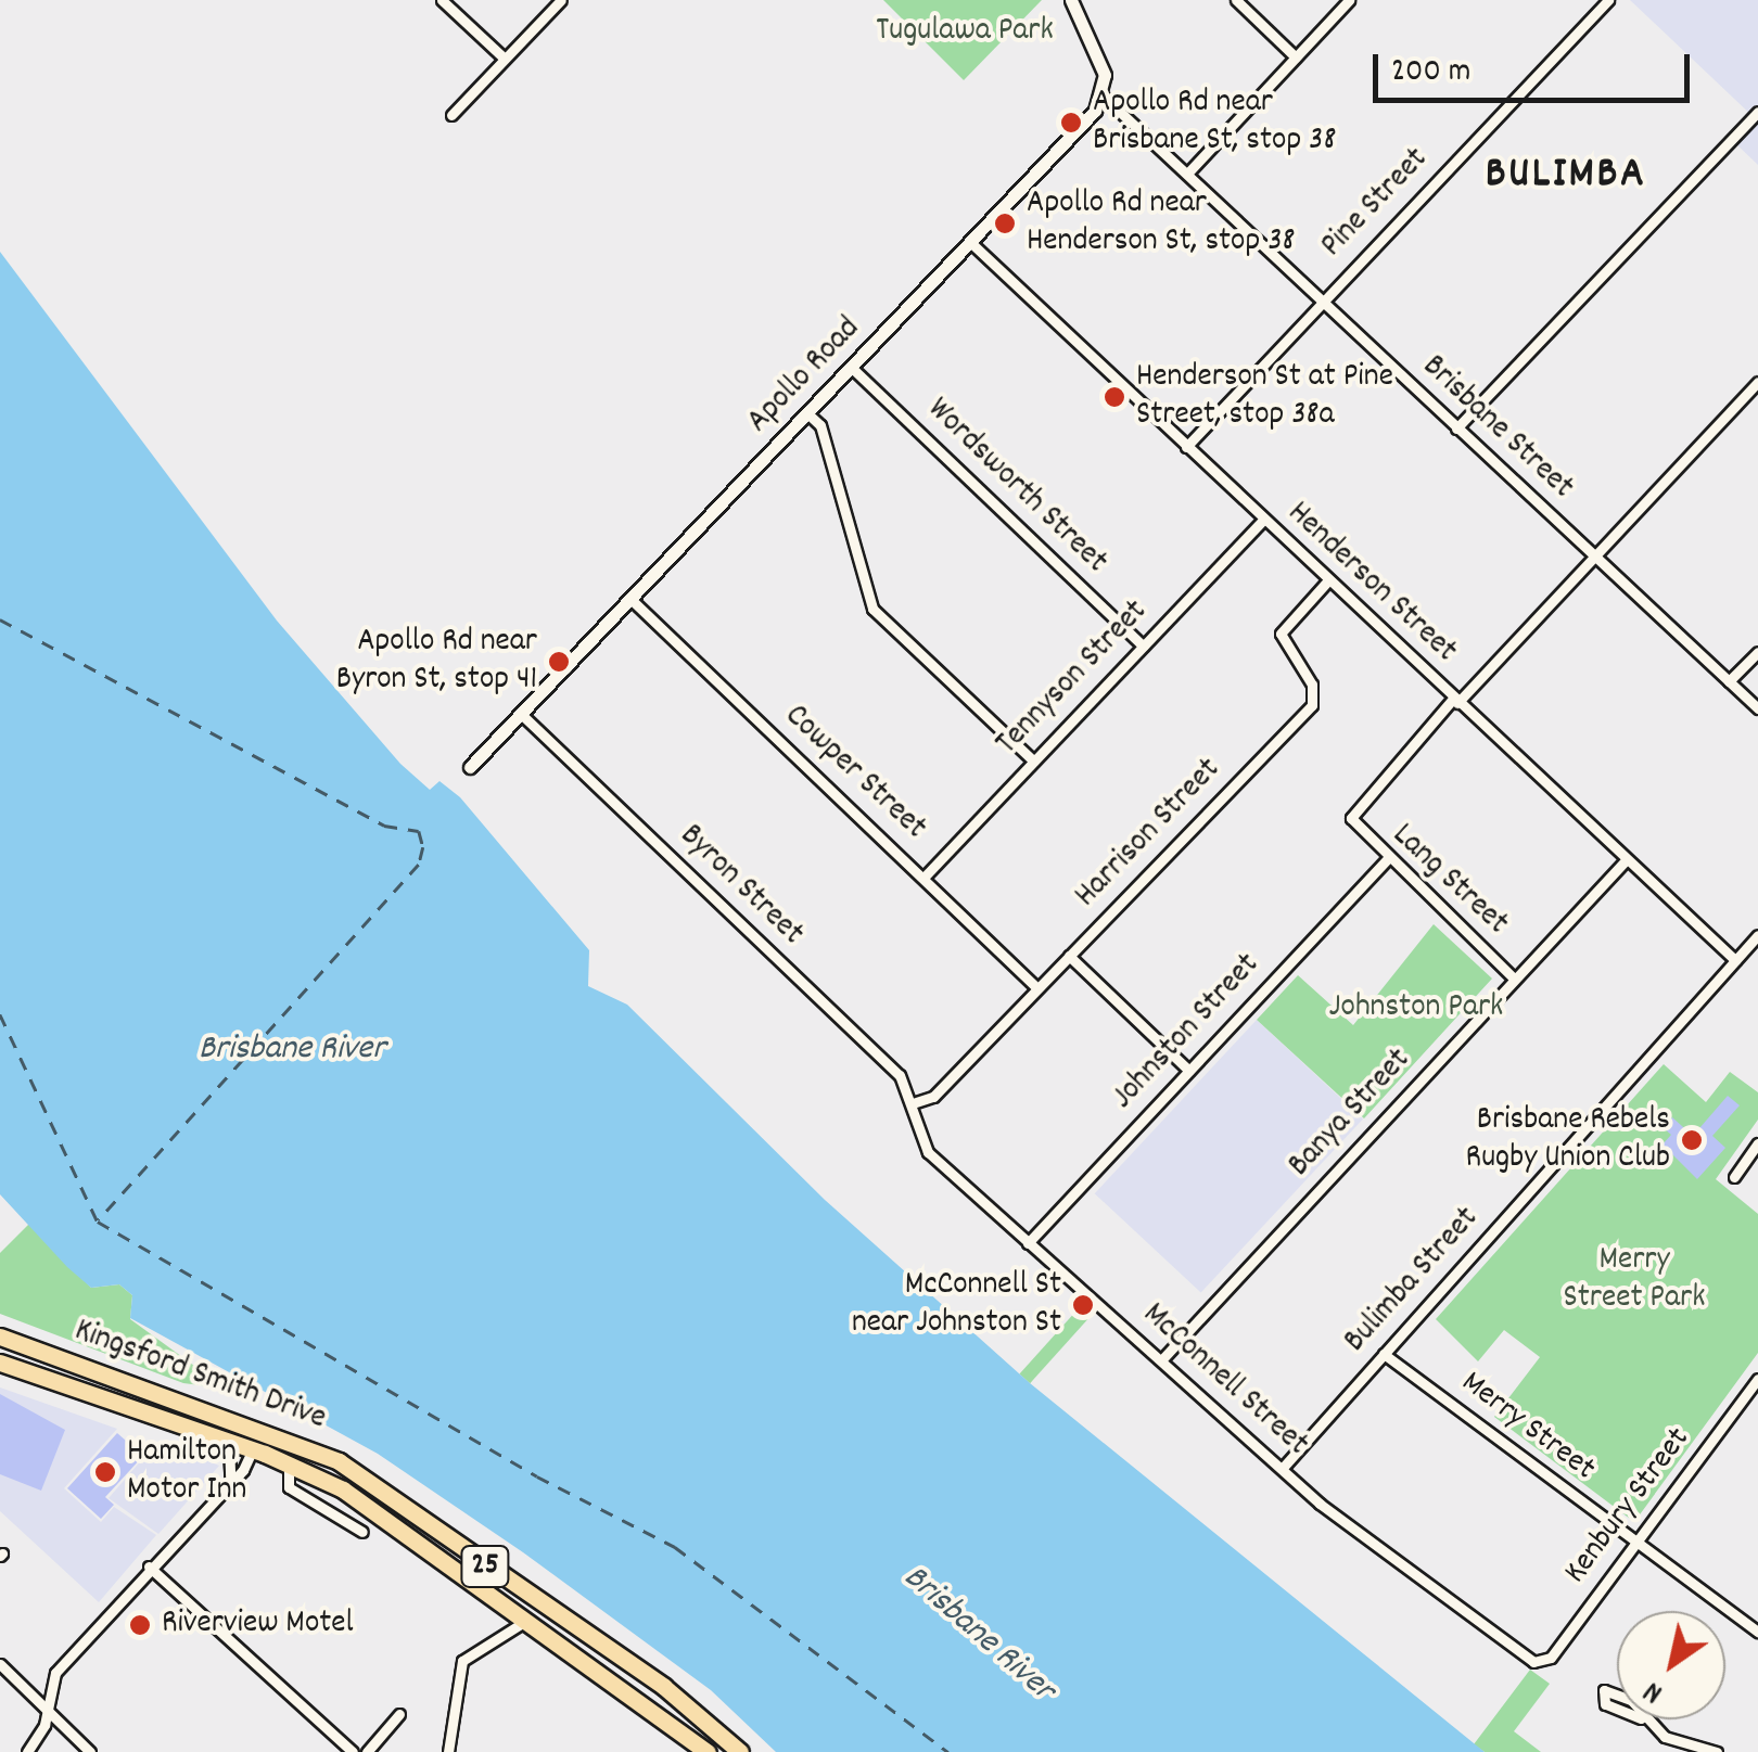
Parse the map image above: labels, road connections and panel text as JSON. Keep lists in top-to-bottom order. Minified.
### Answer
{"streets":{"highway":["Kingsford Smith Drive","25"],"street":["Pine Street","Apollo Road","Brisbane Street","Wordsworth Street","Henderson Street","Tennyson Street","Cowper Street","Harrison Street","Lang Street","Byron Street","Johnston Street","Banya Street","Bulimba Street","McConnell Street","Merry Street","Kenbury Street"]},"crossings":[["Pine Street","Brisbane Street"],["Pine Street","Henderson Street"],["Apollo Road","Brisbane Street"],["Apollo Road","Wordsworth Street"],["Apollo Road","Henderson Street"],["Apollo Road","Cowper Street"],["Apollo Road","Byron Street"],["Wordsworth Street","Tennyson Street"],["Henderson Street","Tennyson Street"],["Henderson Street","Harrison Street"],["Henderson Street","Lang Street"],["Henderson Street","Banya Street"],["Henderson Street","Bulimba Street"],["Tennyson Street","Cowper Street"],["Cowper Street","Harrison Street"],["Harrison Street","Byron Street"],["Harrison Street","McConnell Street"],["Lang Street","Johnston Street"],["Lang Street","Banya Street"],["Byron Street","McConnell Street"],["Johnston Street","McConnell Street"],["Banya Street","McConnell Street"],["Bulimba Street","McConnell Street"],["Bulimba Street","Merry Street"],["McConnell Street","Kenbury Street"],["Merry Street","Kenbury Street"]],"districts":["BULIMBA"],"water":["Brisbane River"],"parks":["Tugulawa Park","Johnston Park","Merry Street Park"],"places":["Apollo Rd near Brisbane St, stop 38","Apollo Rd near Henderson St, stop 38","Henderson St at Pine Street, stop 38a","Apollo Rd near Byron St, stop 41","Brisbane Rebels Rugby Union Club","McConnell St near Johnston St","Hamilton Motor Inn","Riverview Motel"],"scale_bar":"200 m","north":"bottom left"}
